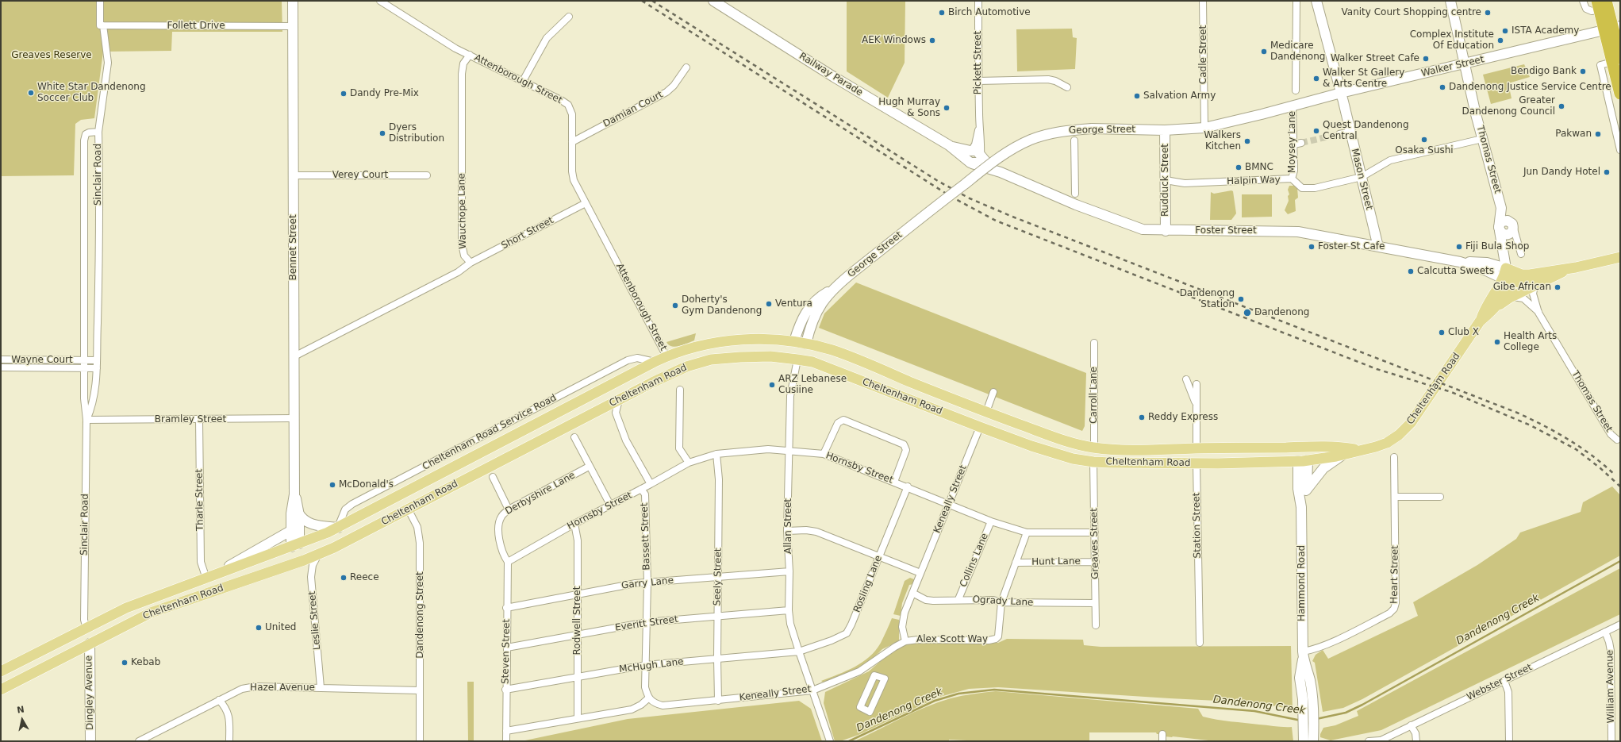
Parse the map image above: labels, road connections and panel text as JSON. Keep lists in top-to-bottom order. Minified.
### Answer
{"streets":{"main road":["Walker Street","Railway Parade","George Street","Thomas Street","Mason Street","Rudduck Street","Foster Street","Bennet Street","Cheltenham Road","Station Street","Hammond Road","Dandenong Street","Dingley Avenue"],"street":["Follett Drive","Cadle Street","Pickett Street","Attenborough Street","Damian Court","Moysey Lane","Sinclair Road","Verey Court","Halpin Way","Wauchope Lane","Short Street","Wayne Court","Carroll Lane","Bramley Street","Cheltenham Road Service Road","Hornsby Street","Derbyshire Lane","Keneally Street","Tharle Street","Allan Street","Bassett Street","Greaves Street","Collins Lane","Hunt Lane","Heart Street","Seely Street","Garry Lane","Rosling Lane","Ogrady Lane","Leslie Street","Rodwell Street","Everitt Street","Alex Scott Way","Steven Street","McHugh Lane","Webster Street","William Avenue","Hazel Avenue"]},"crossings":[["Follett Drive","Bennet Street"],["Cadle Street","George Street"],["Pickett Street","Railway Parade"],["Pickett Street","Foster Street"],["Walker Street","George Street"],["Walker Street","Thomas Street"],["Walker Street","Mason Street"],["Railway Parade","Foster Street"],["Attenborough Street","Damian Court"],["Attenborough Street","Wauchope Lane"],["Attenborough Street","Short Street"],["Attenborough Street","Cheltenham Road"],["George Street","Moysey Lane"],["George Street","Mason Street"],["George Street","Rudduck Street"],["George Street","Cheltenham Road"],["Moysey Lane","Halpin Way"],["Thomas Street","Halpin Way"],["Thomas Street","Foster Street"],["Thomas Street","Cheltenham Road"],["Sinclair Road","Wayne Court"],["Sinclair Road","Cheltenham Road"],["Sinclair Road","Bramley Street"],["Verey Court","Bennet Street"],["Mason Street","Halpin Way"],["Mason Street","Foster Street"],["Rudduck Street","Halpin Way"],["Rudduck Street","Foster Street"],["Wauchope Lane","Short Street"],["Wauchope Lane","Bennet Street"],["Foster Street","Cheltenham Road"],["Bennet Street","Cheltenham Road"],["Bennet Street","Bramley Street"],["Cheltenham Road","Carroll Lane"],["Cheltenham Road","Cheltenham Road Service Road"],["Cheltenham Road","Keneally Street"],["Cheltenham Road","Tharle Street"],["Cheltenham Road","Station Street"],["Cheltenham Road","Allan Street"],["Cheltenham Road","Greaves Street"],["Cheltenham Road","Hammond Road"],["Cheltenham Road","Dandenong Street"],["Cheltenham Road","Leslie Street"],["Cheltenham Road","Dingley Avenue"],["Bramley Street","Tharle Street"],["Hornsby Street","Derbyshire Lane"],["Hornsby Street","Keneally Street"],["Hornsby Street","Allan Street"],["Hornsby Street","Bassett Street"],["Hornsby Street","Greaves Street"],["Hornsby Street","Collins Lane"],["Hornsby Street","Seely Street"],["Hornsby Street","Rosling Lane"],["Hornsby Street","Rodwell Street"],["Hornsby Street","Steven Street"],["Derbyshire Lane","Steven Street"],["Keneally Street","Allan Street"],["Keneally Street","Bassett Street"],["Keneally Street","Seely Street"],["Keneally Street","Ogrady Lane"],["Keneally Street","Alex Scott Way"],["Allan Street","Garry Lane"],["Allan Street","Rosling Lane"],["Allan Street","Everitt Street"],["Allan Street","McHugh Lane"],["Bassett Street","Garry Lane"],["Bassett Street","Everitt Street"],["Bassett Street","McHugh Lane"],["Greaves Street","Hunt Lane"],["Greaves Street","Ogrady Lane"],["Collins Lane","Ogrady Lane"],["Heart Street","Hammond Road"],["Seely Street","Garry Lane"],["Seely Street","Everitt Street"],["Seely Street","McHugh Lane"],["Garry Lane","Rodwell Street"],["Garry Lane","Steven Street"],["Rosling Lane","McHugh Lane"],["Ogrady Lane","Alex Scott Way"],["Dandenong Street","Hazel Avenue"],["Leslie Street","Hazel Avenue"],["Rodwell Street","Everitt Street"],["Rodwell Street","McHugh Lane"],["Everitt Street","Steven Street"],["Steven Street","McHugh Lane"],["Webster Street","William Avenue"]],"water":["Dandenong Creek"],"parks":["Greaves Reserve"],"places":["Birch Automotive","Vanity Court Shopping centre","ISTA Academy","AEK Windows","Complex Institute Of Education","Medicare Dandenong","Walker Street Cafe","Bendigo Bank","Walker St Gallery & Arts Centre","Dandenong Justice Service Centre","White Star Dandenong Soccer Club","Dandy Pre-Mix","Salvation Army","Greater Dandenong Council","Hugh Murray & Sons","Quest Dandenong Central","Dyers Distribution","Pakwan","Osaka Sushi","Walkers Kitchen","BMNC","Jun Dandy Hotel","Foster St Cafe","Fiji Bula Shop","Calcutta Sweets","Gibe African","Dandenong Station","Ventura","Doherty's Gym Dandenong","Dandenong","Club X","Health Arts College","ARZ Lebanese Cusiine","Reddy Express","McDonald's","Reece","United","Kebab"],"north":"top"}
